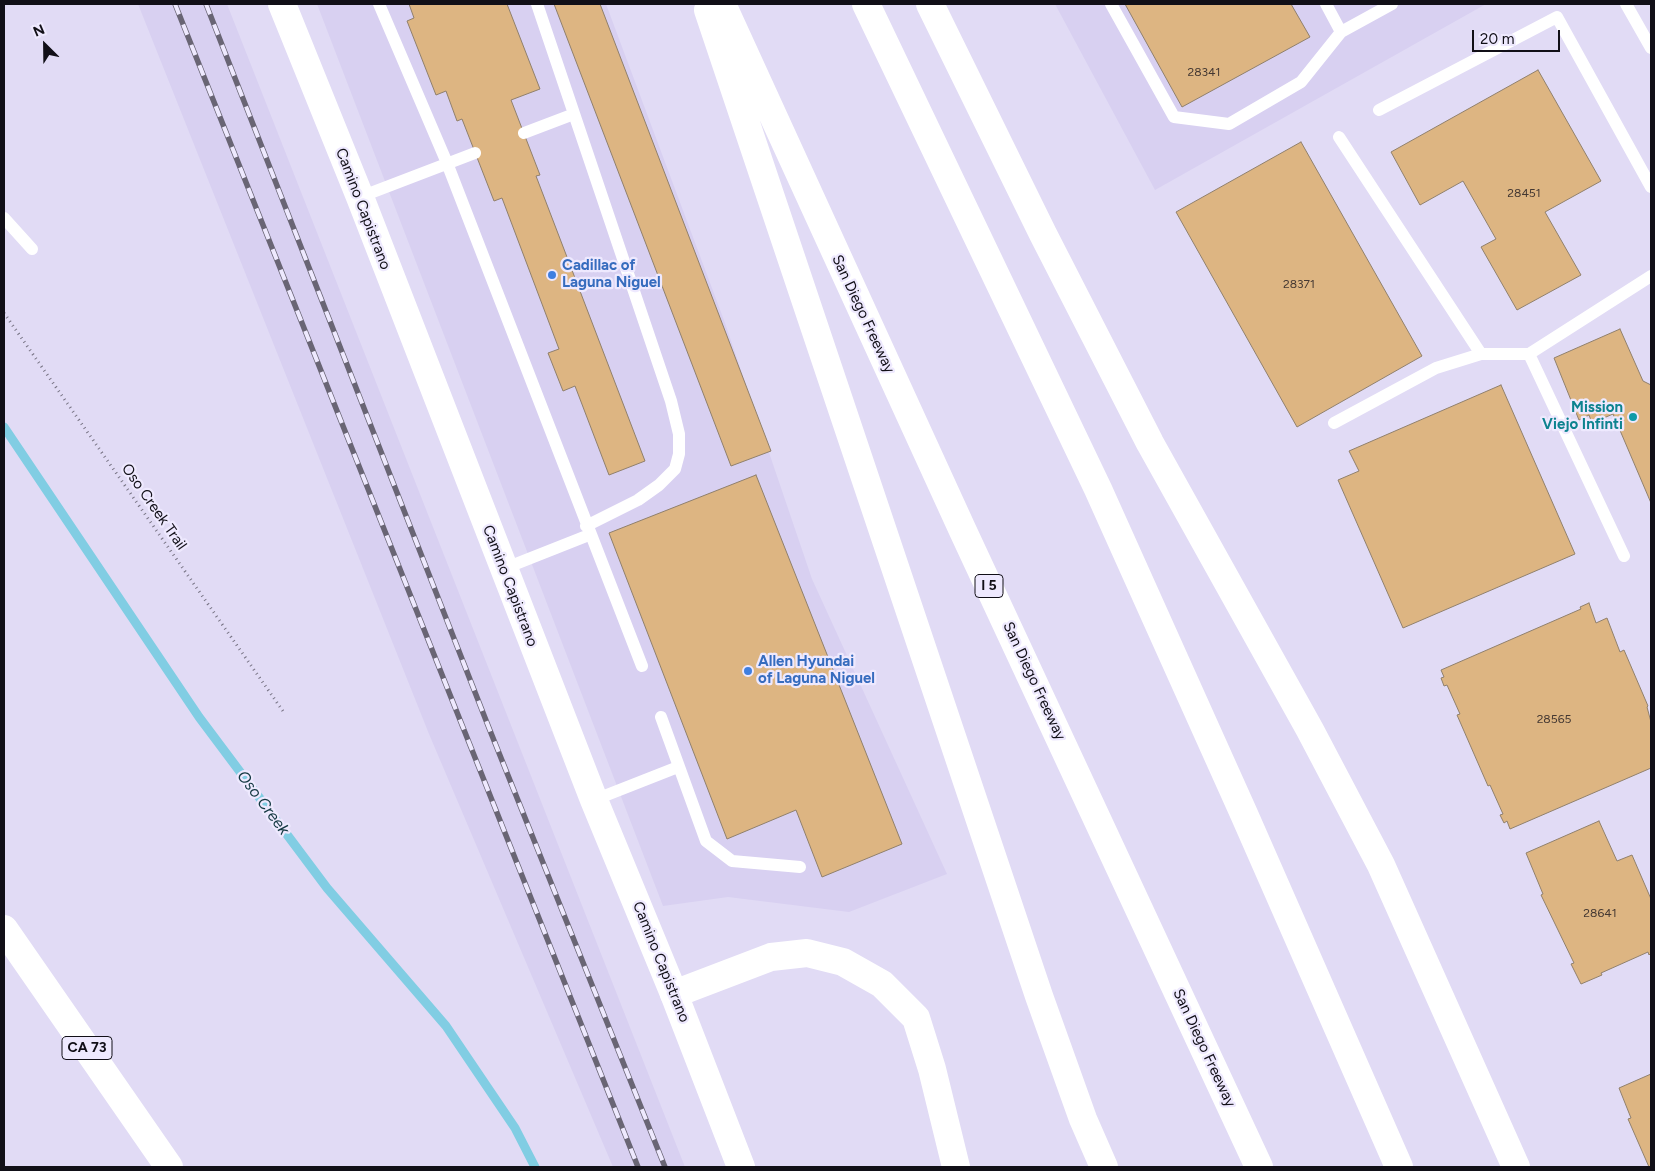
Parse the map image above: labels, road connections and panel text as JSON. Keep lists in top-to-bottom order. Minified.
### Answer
{"streets":{"main road":["Camino Capistrano","San Diego Freeway","I 5","CA 73"],"path":["Oso Creek Trail"]},"water":["Oso Creek"],"places":["Cadillac of Laguna Niguel","Mission Viejo Infinti","Allen Hyundai of Laguna Niguel"],"house_numbers":["28341","28451","28371","28565","28641"],"scale_bar":"20 m","north":"top left"}
